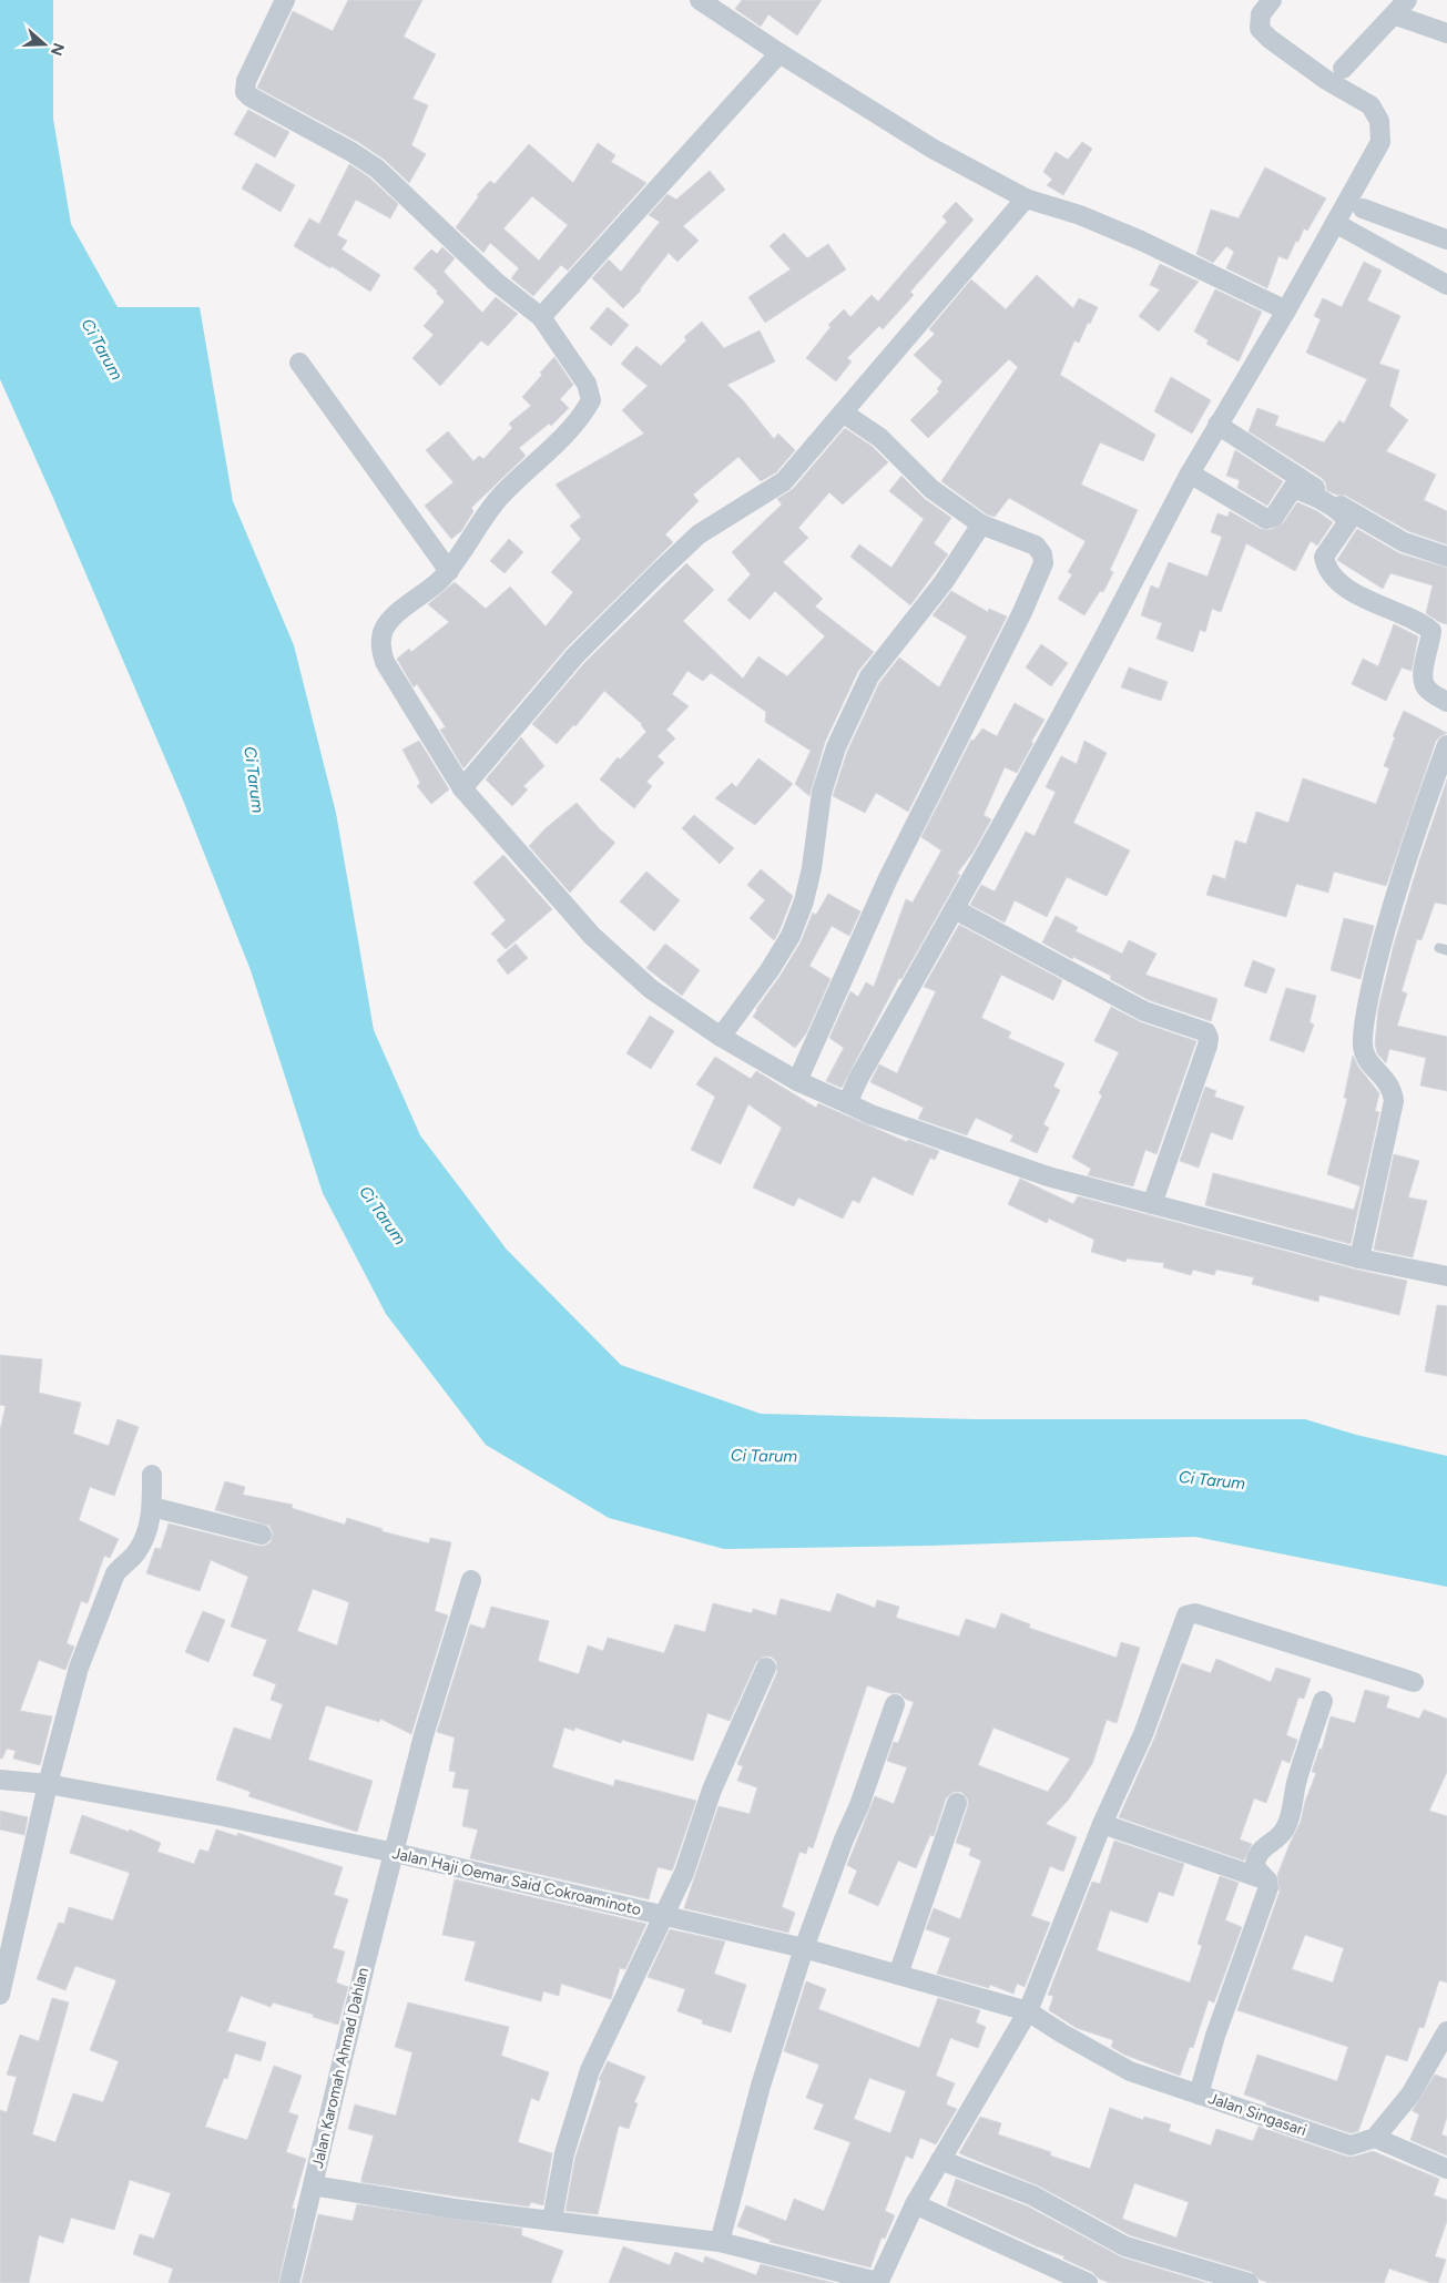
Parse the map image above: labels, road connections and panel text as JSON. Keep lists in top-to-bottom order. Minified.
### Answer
{"streets":{"street":["Jalan Haji Oemar Said Cokroaminoto","Jalan Karomah Ahmad Dahlan","Jalan Singasari"]},"crossings":[["Jalan Haji Oemar Said Cokroaminoto","Jalan Karomah Ahmad Dahlan"],["Jalan Haji Oemar Said Cokroaminoto","Jalan Singasari"]],"water":["Ci Tarum"],"north":"right"}
